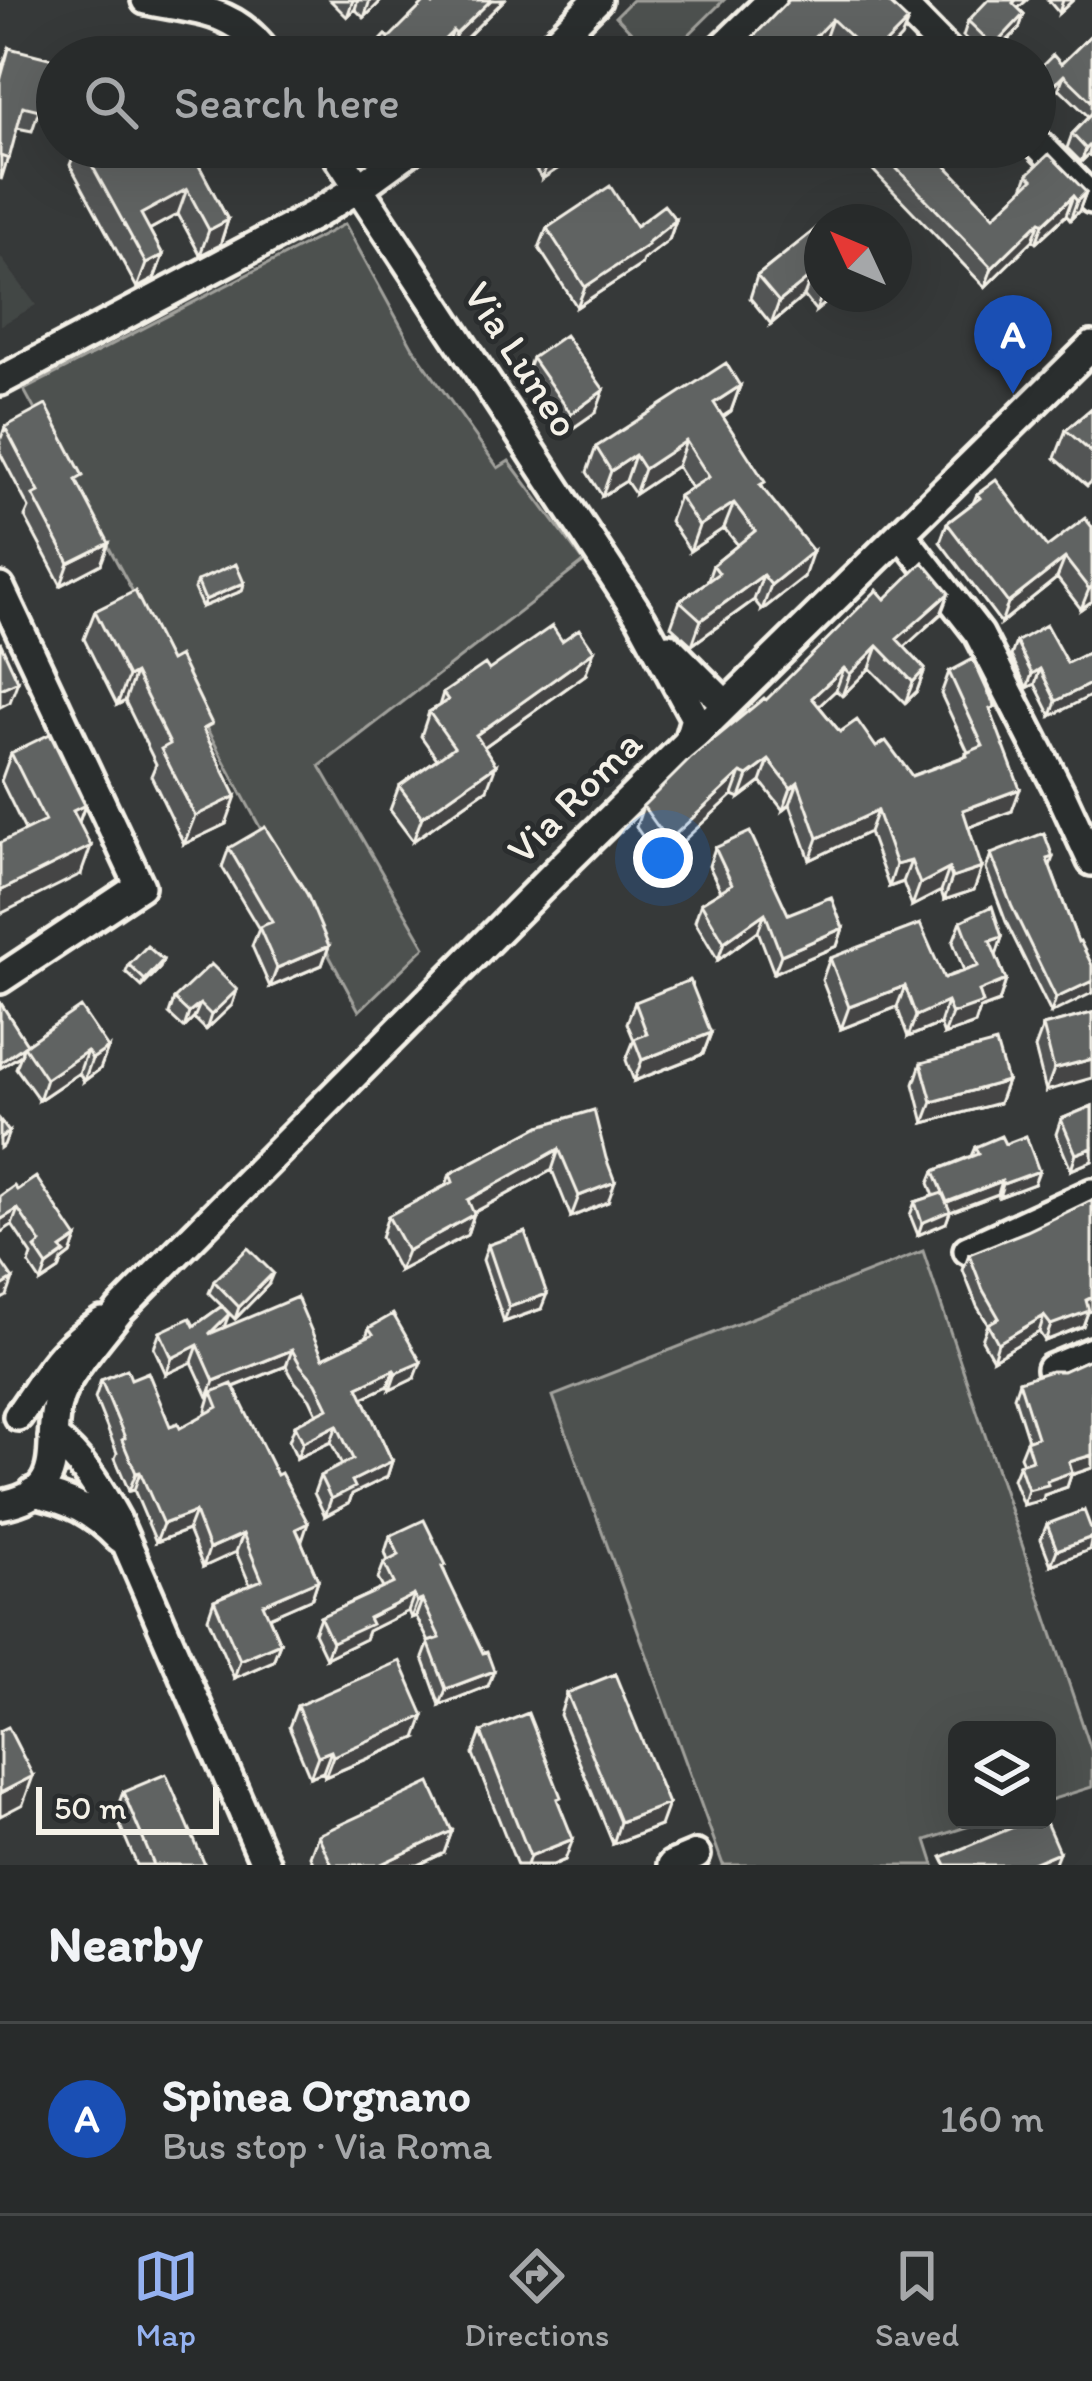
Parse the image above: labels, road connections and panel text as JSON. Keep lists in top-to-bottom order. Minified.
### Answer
{"streets":{"street":["Via Luneo","Via Roma"]},"crossings":[["Via Luneo","Via Roma"]],"scale_bar":"50 m","north":"top left","page":{"search":"Search here","pins":"A","scale":"50 m","heading":"Nearby","list":[{"mark":"A","name":"Spinea Orgnano","note":"Bus stop · Via Roma","value":"160 m"}],"nav":["Map","Directions","Saved"]}}
